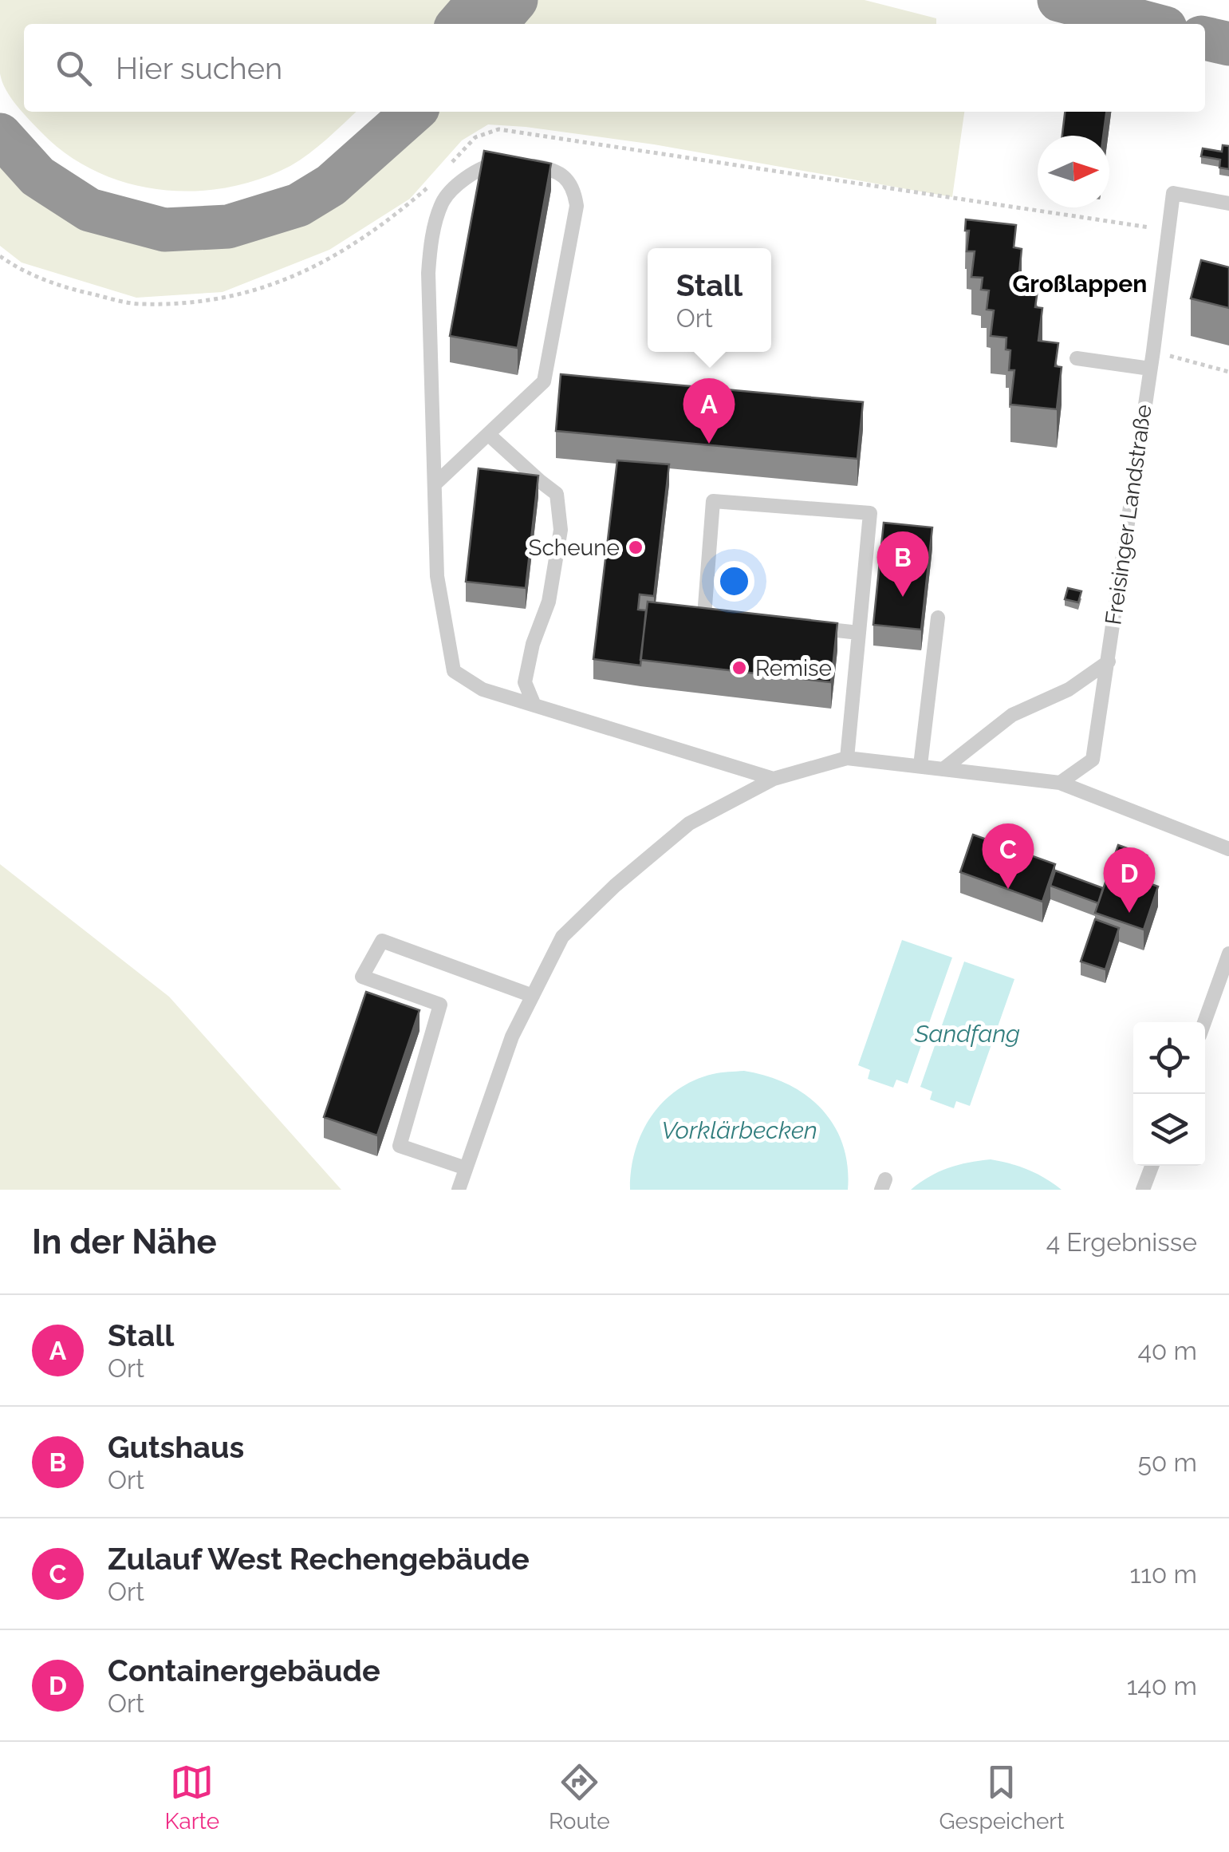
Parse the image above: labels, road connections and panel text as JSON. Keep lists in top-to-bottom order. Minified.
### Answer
{"streets":{"lane":["Freisinger Landstraße"]},"districts":["Großlappen"],"water":["Sandfang","Vorklärbecken"],"places":["Scheune","Remise"],"north":"right","page":{"search":"Hier suchen","popup":["Stall","Ort"],"pins":["A","B","C","D"],"heading":["In der Nähe","4 Ergebnisse"],"list":[{"mark":"A","name":"Stall","note":"Ort","value":"40 m"},{"mark":"B","name":"Gutshaus","note":"Ort","value":"50 m"},{"mark":"C","name":"Zulauf West Rechengebäude","note":"Ort","value":"110 m"},{"mark":"D","name":"Containergebäude","note":"Ort","value":"140 m"}],"nav":["Karte","Route","Gespeichert"]}}
